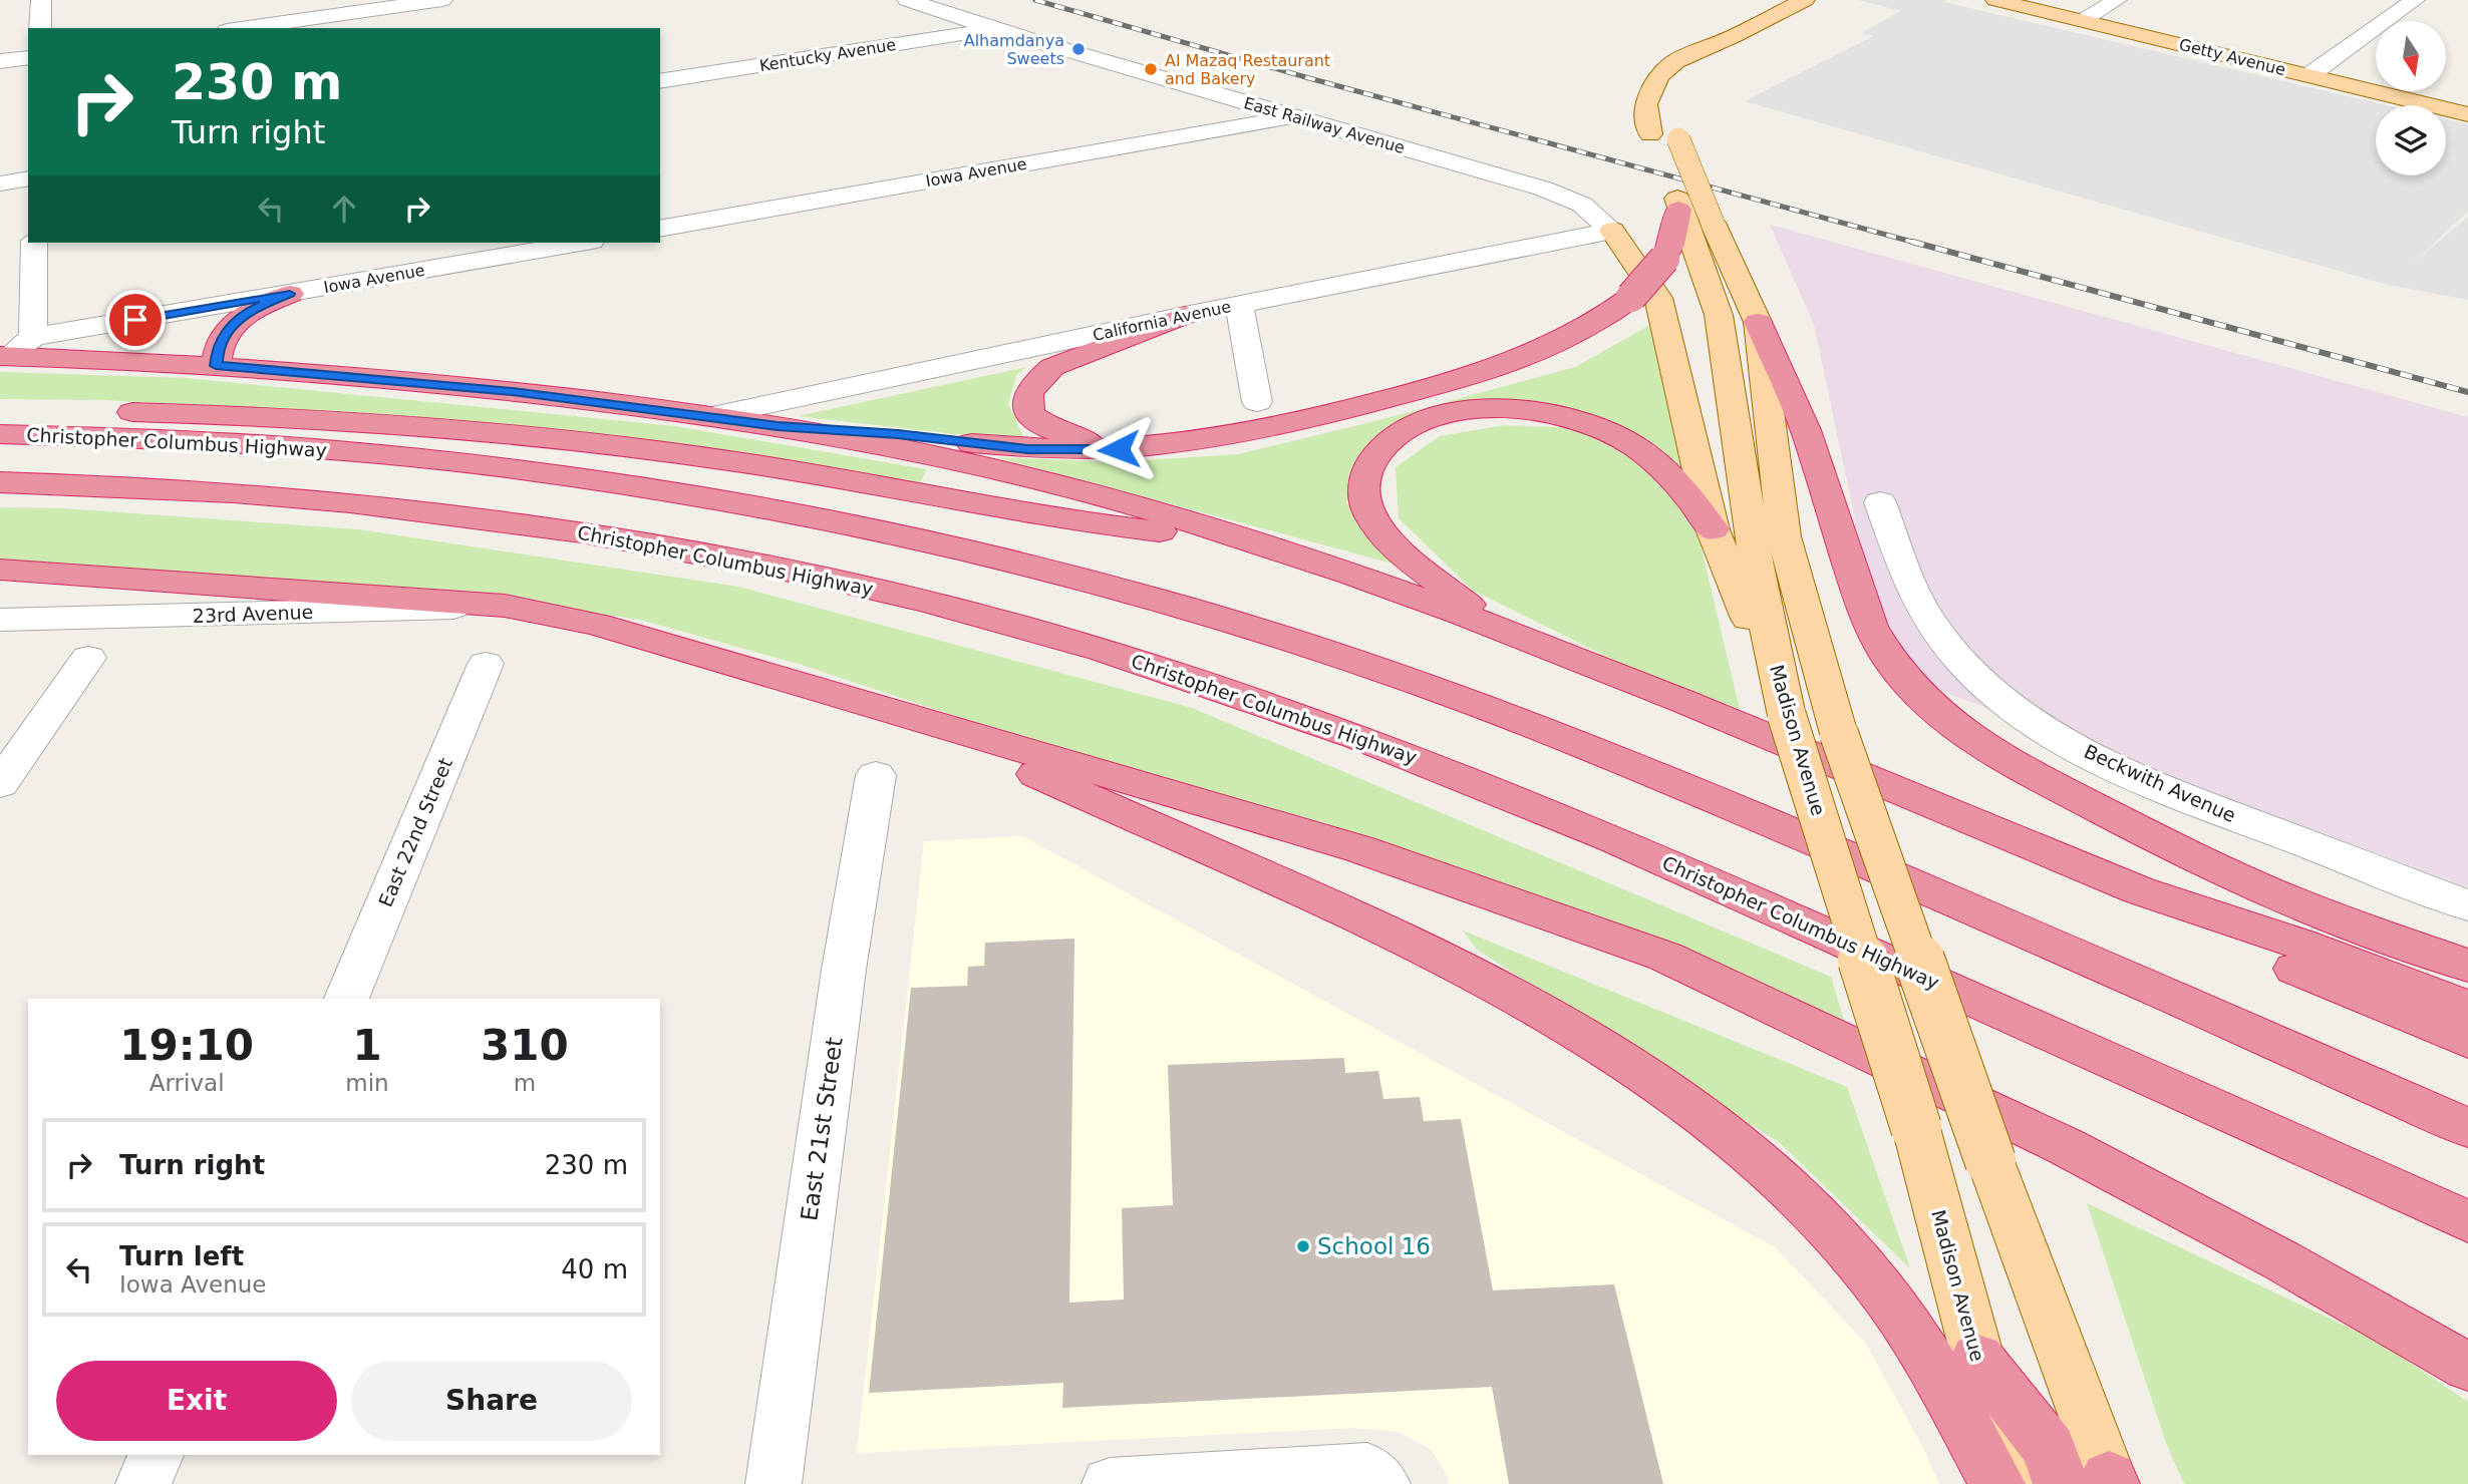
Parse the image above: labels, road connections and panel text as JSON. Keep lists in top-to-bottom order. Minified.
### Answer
{"streets":{"highway":["Christopher Columbus Highway"],"main road":["Getty Avenue","Madison Avenue"],"street":["Kentucky Avenue","East Railway Avenue","Iowa Avenue","California Avenue","23rd Avenue","Beckwith Avenue","East 22nd Street","East 21st Street"]},"crossings":[["Kentucky Avenue","East Railway Avenue"],["East Railway Avenue","Iowa Avenue"],["East Railway Avenue","California Avenue"]],"places":["Alhamdanya Sweets","Al Mazaq Restaurant and Bakery","School 16"],"north":"bottom","page":{"turn":["230 m","Turn right"],"eta":["19:10","Arrival","1","min","310","m"],"list":[{"name":"Turn right","value":"230 m"},{"name":"Turn left","note":"Iowa Avenue","value":"40 m"}],"buttons":["Exit","Share"]}}
